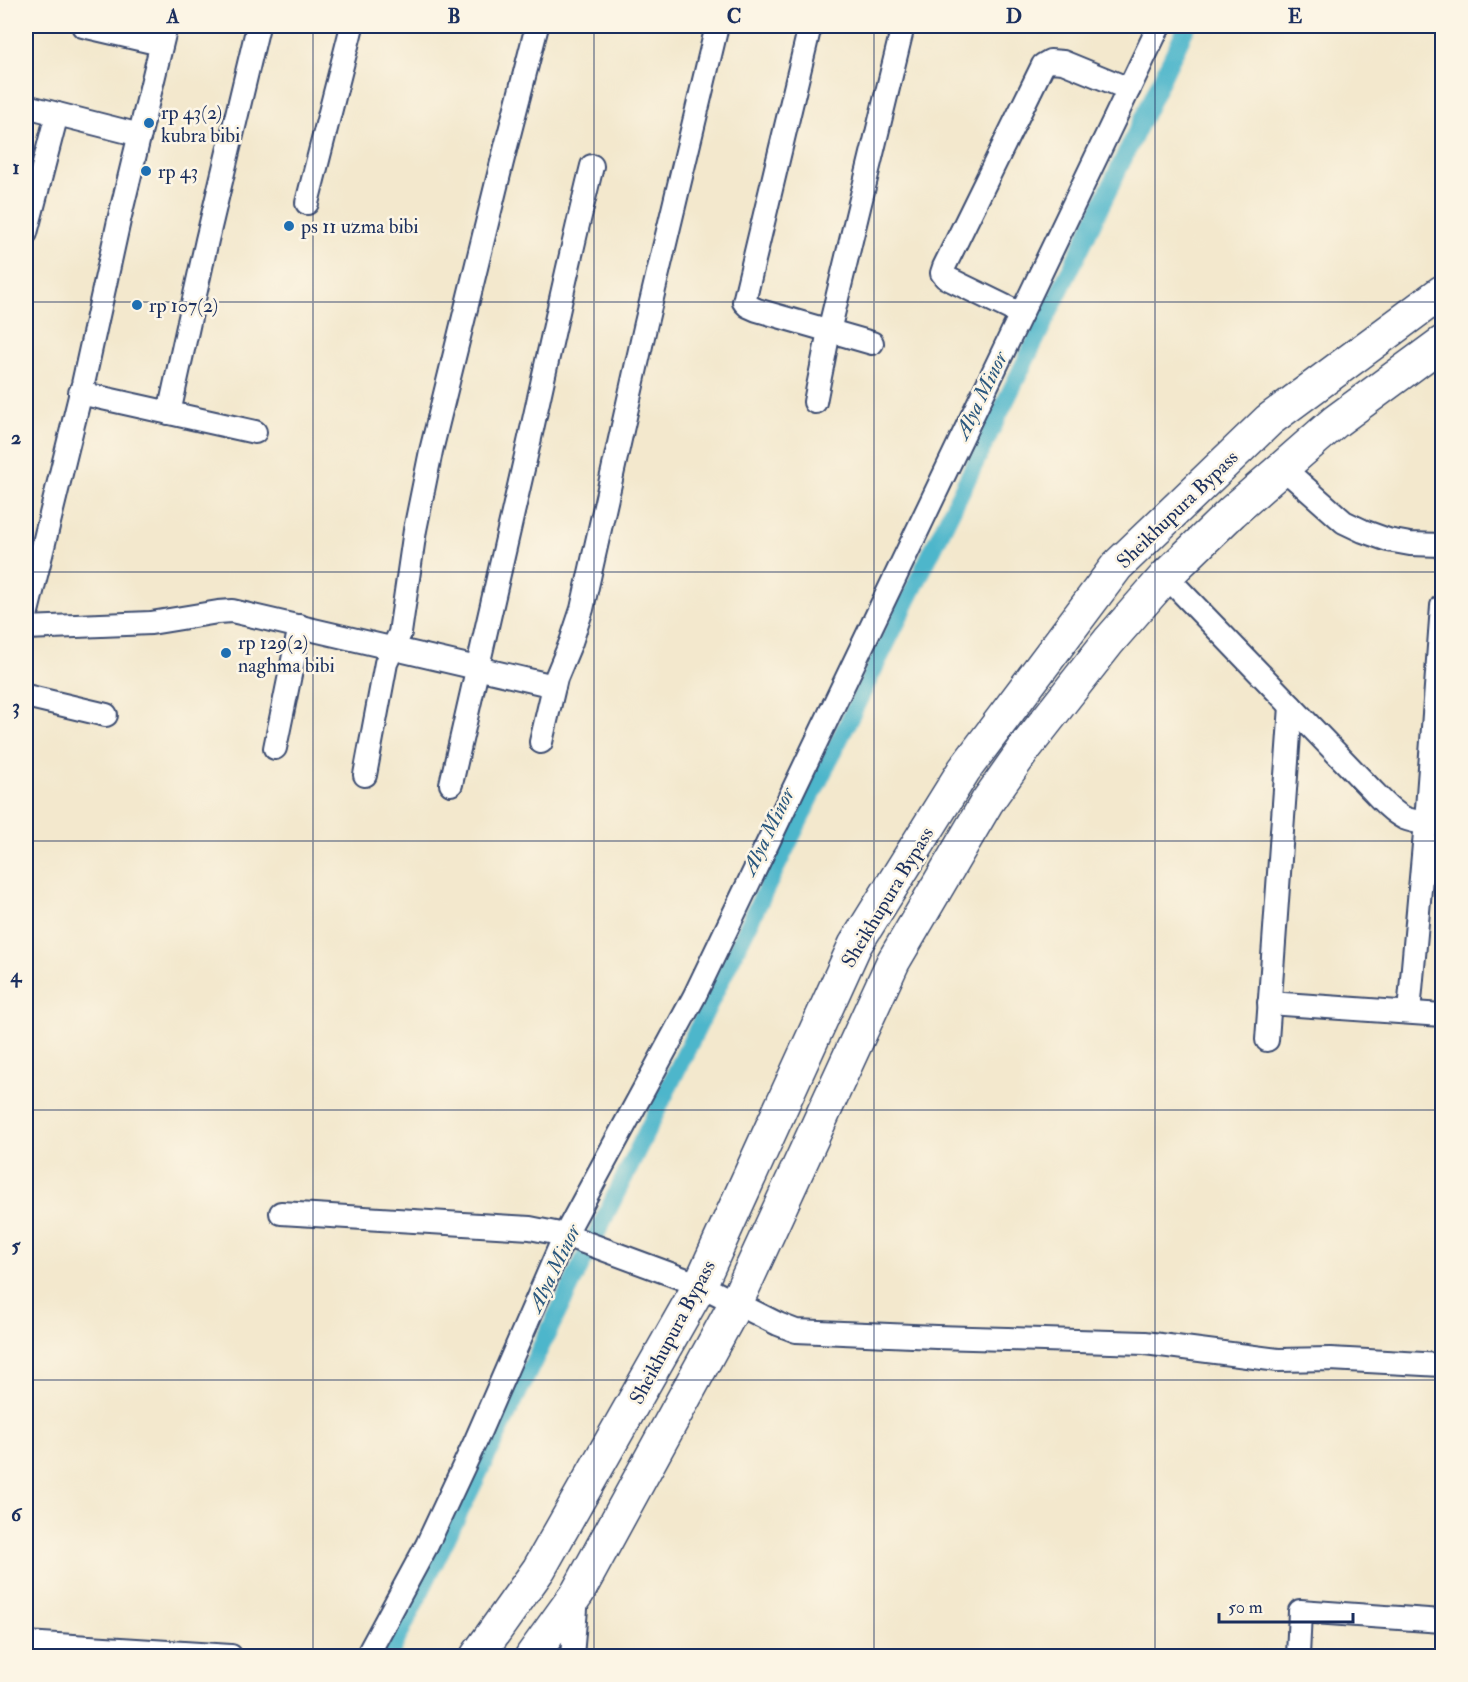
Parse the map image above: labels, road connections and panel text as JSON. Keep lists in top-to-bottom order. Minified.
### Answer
{"streets":{"highway":["Sheikhupura Bypass"]},"water":["Alya Minor"],"places":["rp 43(2) kubra bibi","rp 43","ps 11 uzma bibi","rp 107(2)","rp 129(2) naghma bibi"],"scale_bar":"50 m","grid":{"columns":["A","B","C","D","E"],"rows":["1","2","3","4","5","6"]}}
